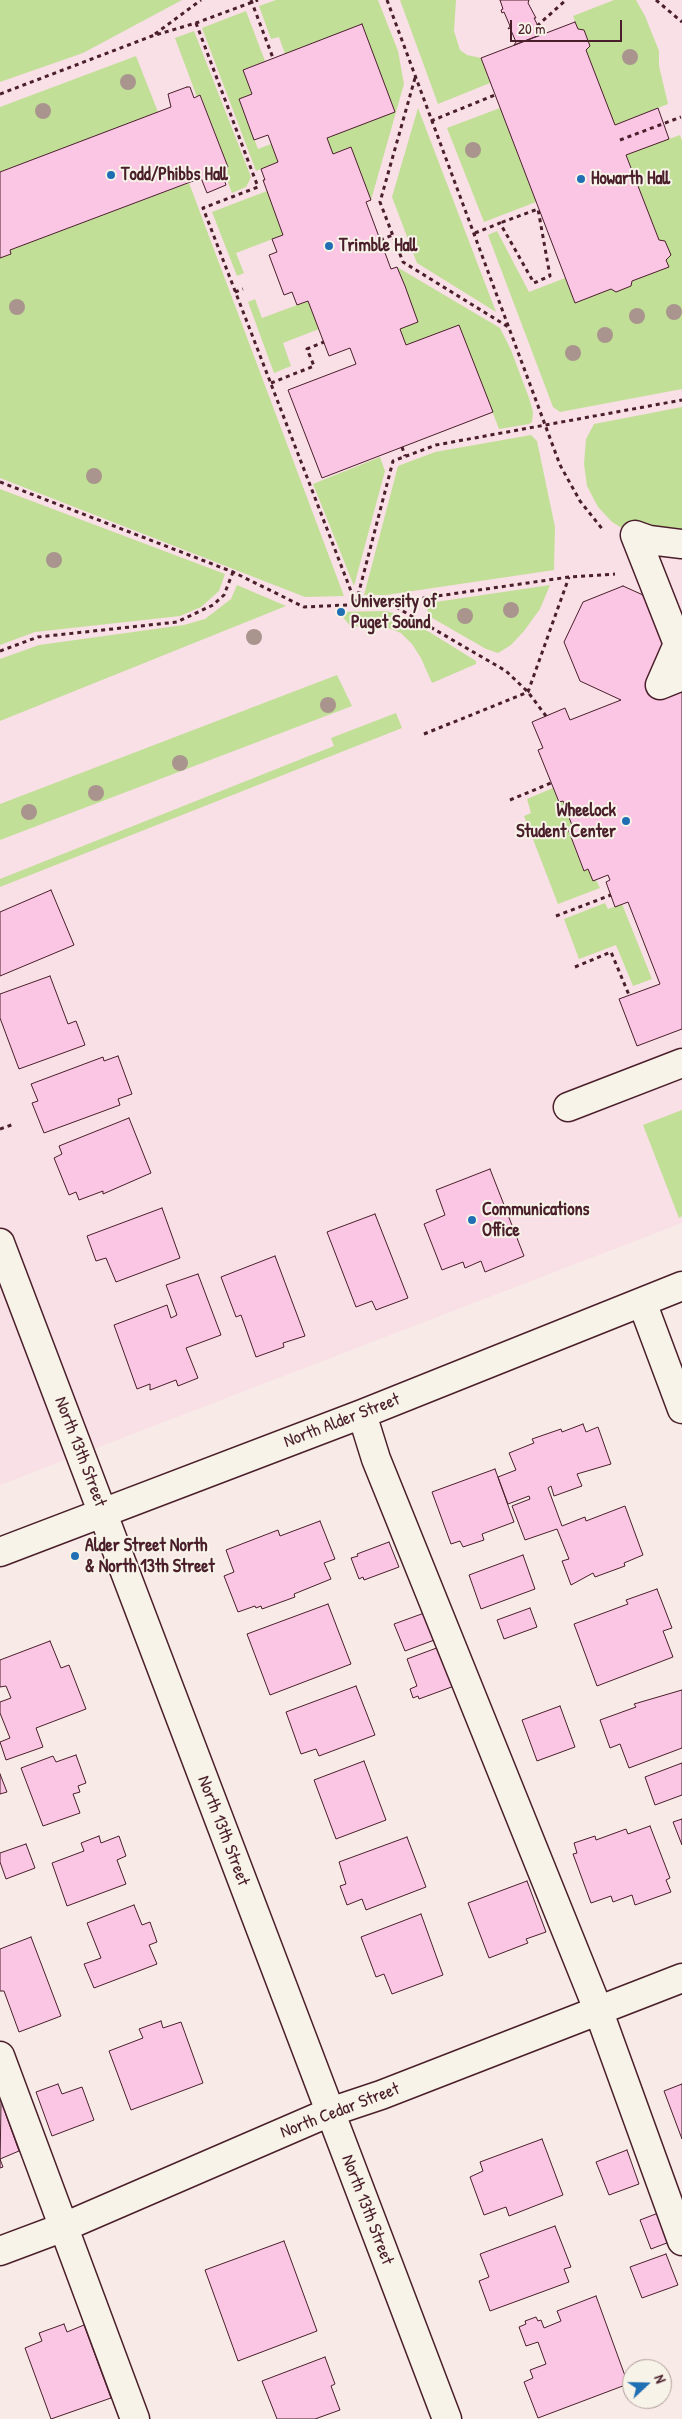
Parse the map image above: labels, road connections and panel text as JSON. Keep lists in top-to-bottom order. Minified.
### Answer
{"streets":{"street":["North Alder Street","North 13th Street","North Cedar Street"]},"crossings":[["North Alder Street","North 13th Street"],["North 13th Street","North Cedar Street"]],"places":["Todd/Phibbs Hall","Howarth Hall","Trimble Hall","University of Puget Sound","Wheelock Student Center","Communications Office","Alder Street North & North 13th Street"],"scale_bar":"20 m","north":"right"}
